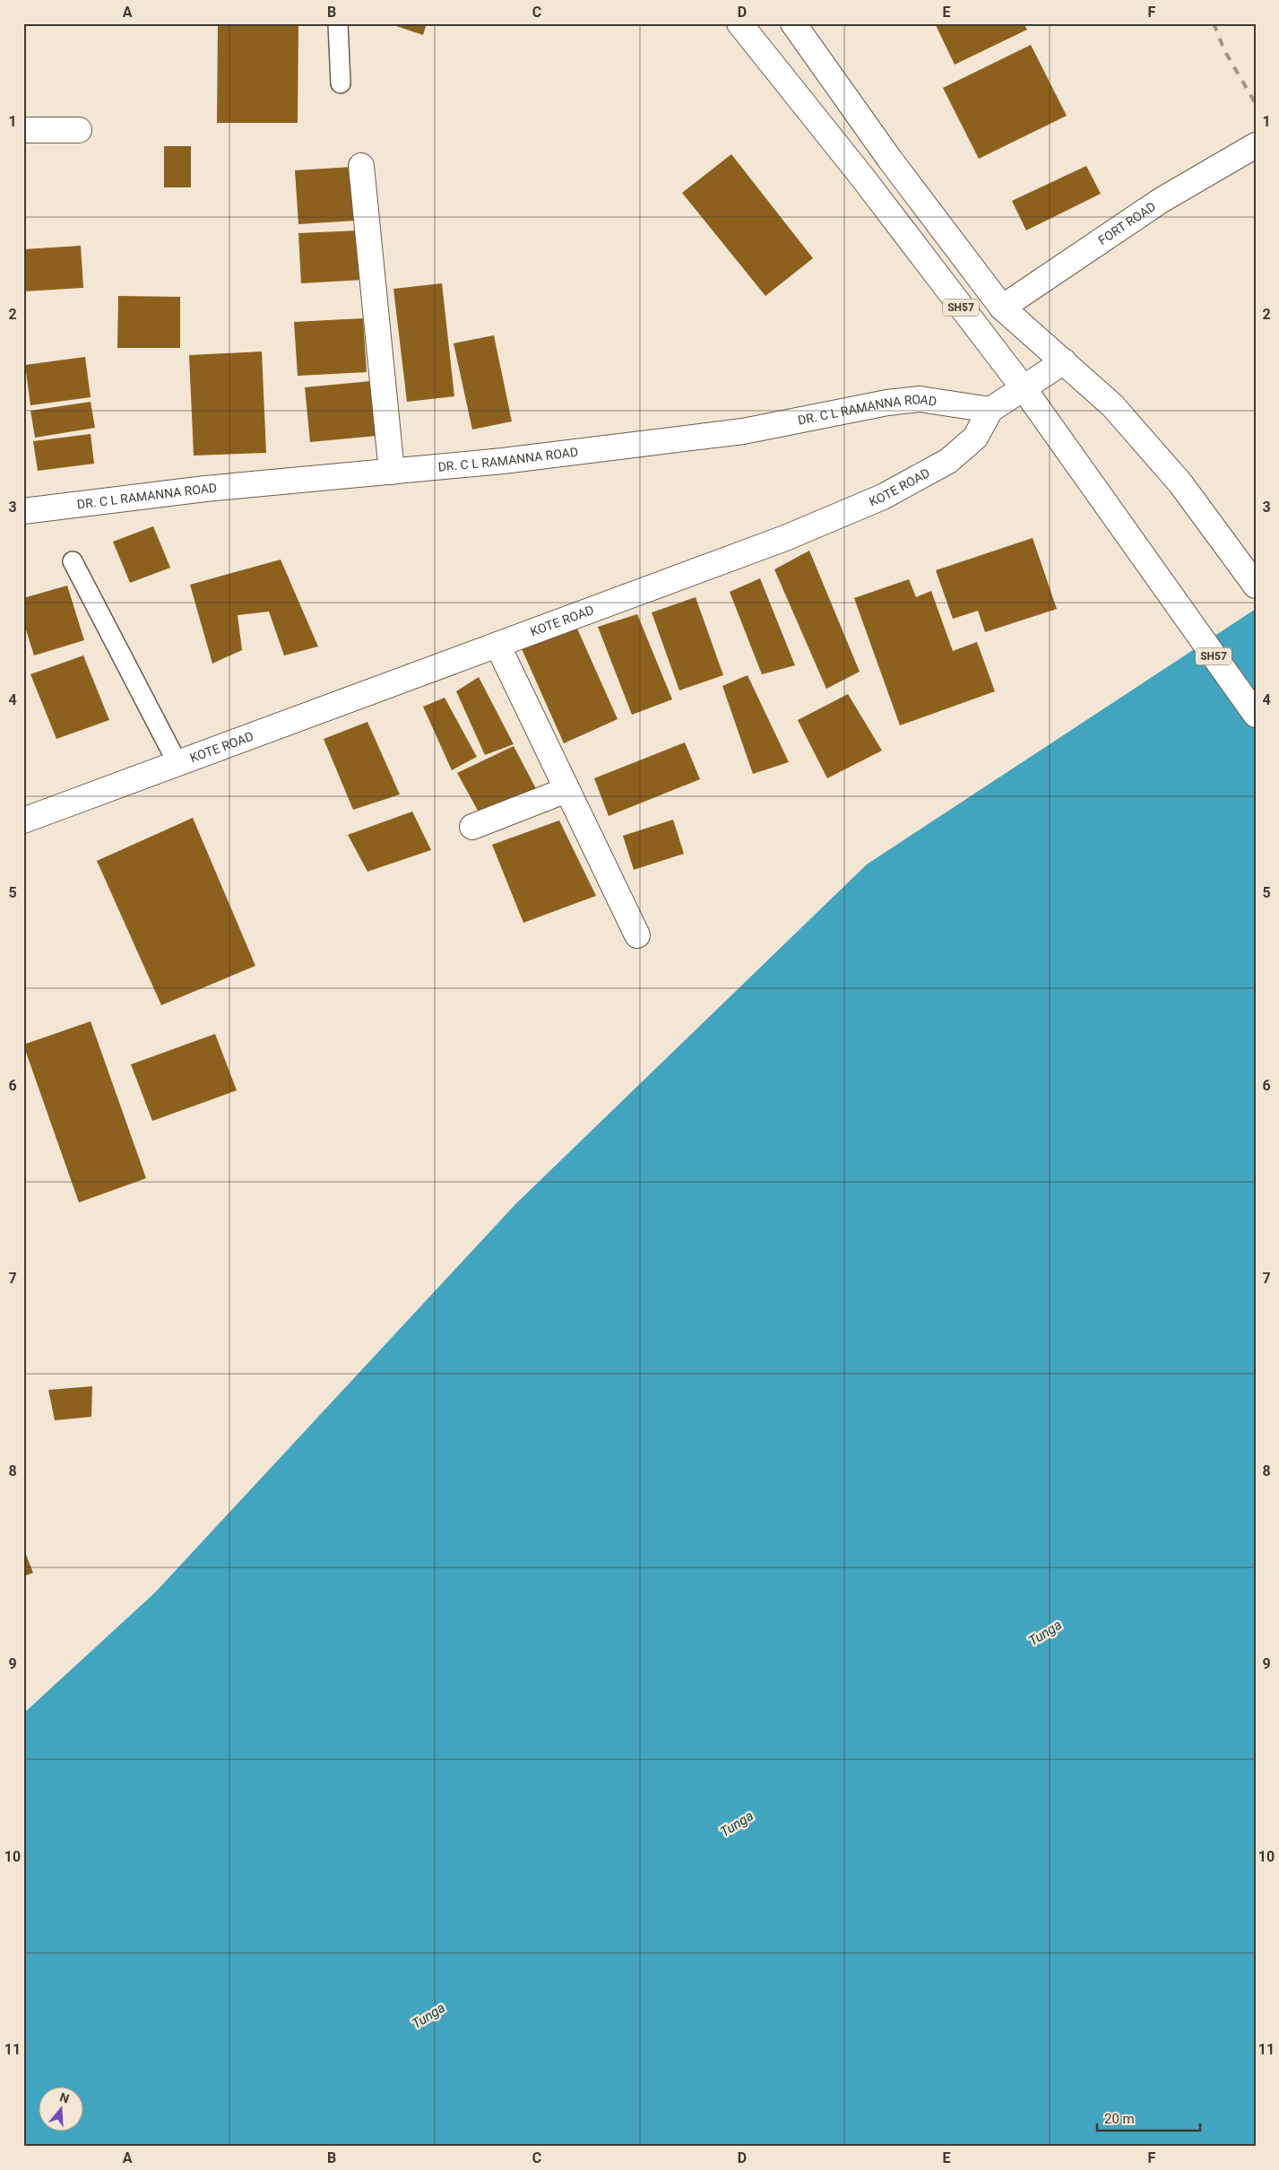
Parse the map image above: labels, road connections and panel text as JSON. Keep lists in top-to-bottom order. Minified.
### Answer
{"streets":{"street":["FORT ROAD","SH57","DR. C L RAMANNA ROAD","KOTE ROAD"]},"crossings":[["FORT ROAD","SH57"],["SH57","KOTE ROAD"],["DR. C L RAMANNA ROAD","KOTE ROAD"]],"water":["Tunga"],"scale_bar":"20 m","north":"top","grid":{"columns":["A","B","C","D","E","F"],"rows":["1","2","3","4","5","6","7","8","9","10","11"]}}
